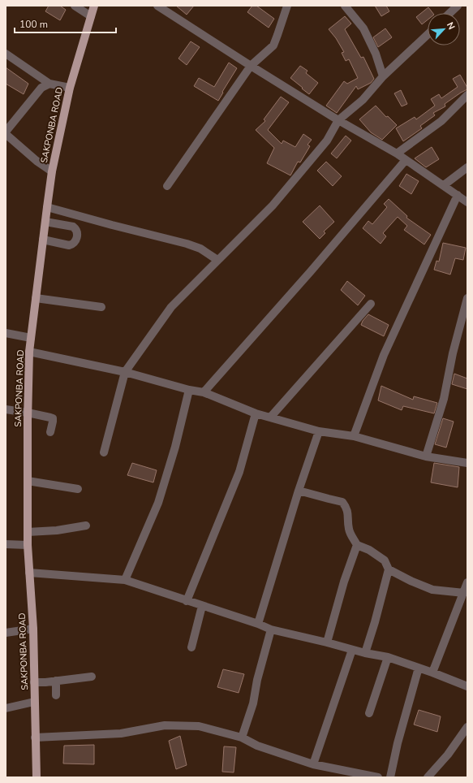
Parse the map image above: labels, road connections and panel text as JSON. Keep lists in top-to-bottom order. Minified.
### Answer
{"streets":{"main road":["SAKPONBA ROAD"]},"scale_bar":"100 m","north":"top right"}
